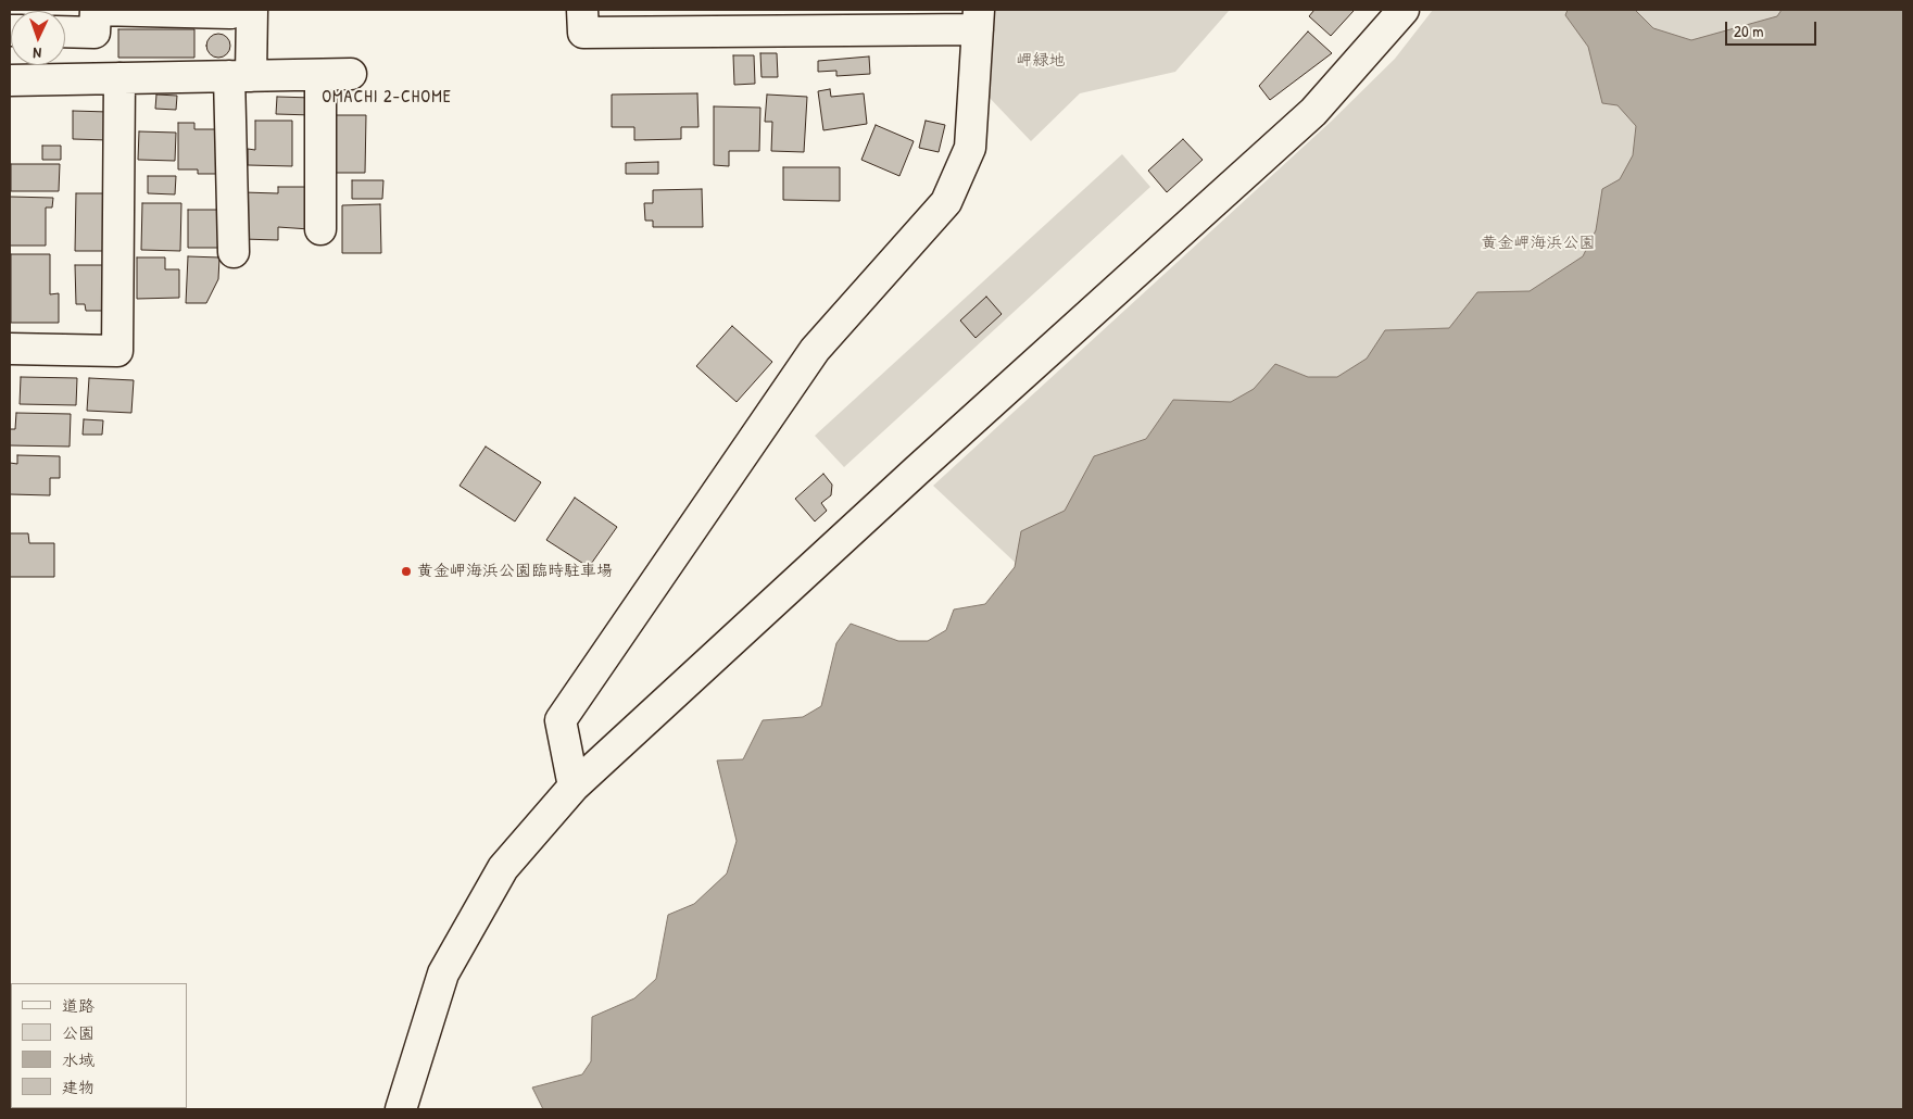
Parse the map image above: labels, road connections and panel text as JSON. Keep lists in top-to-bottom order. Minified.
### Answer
{"districts":["OMACHI 2-CHOME"],"parks":["岬緑地","黄金岬海浜公園"],"places":["黄金岬海浜公園臨時駐車場"],"legend":["道路","公園","水域","建物"],"scale_bar":"20 m","north":"bottom"}
